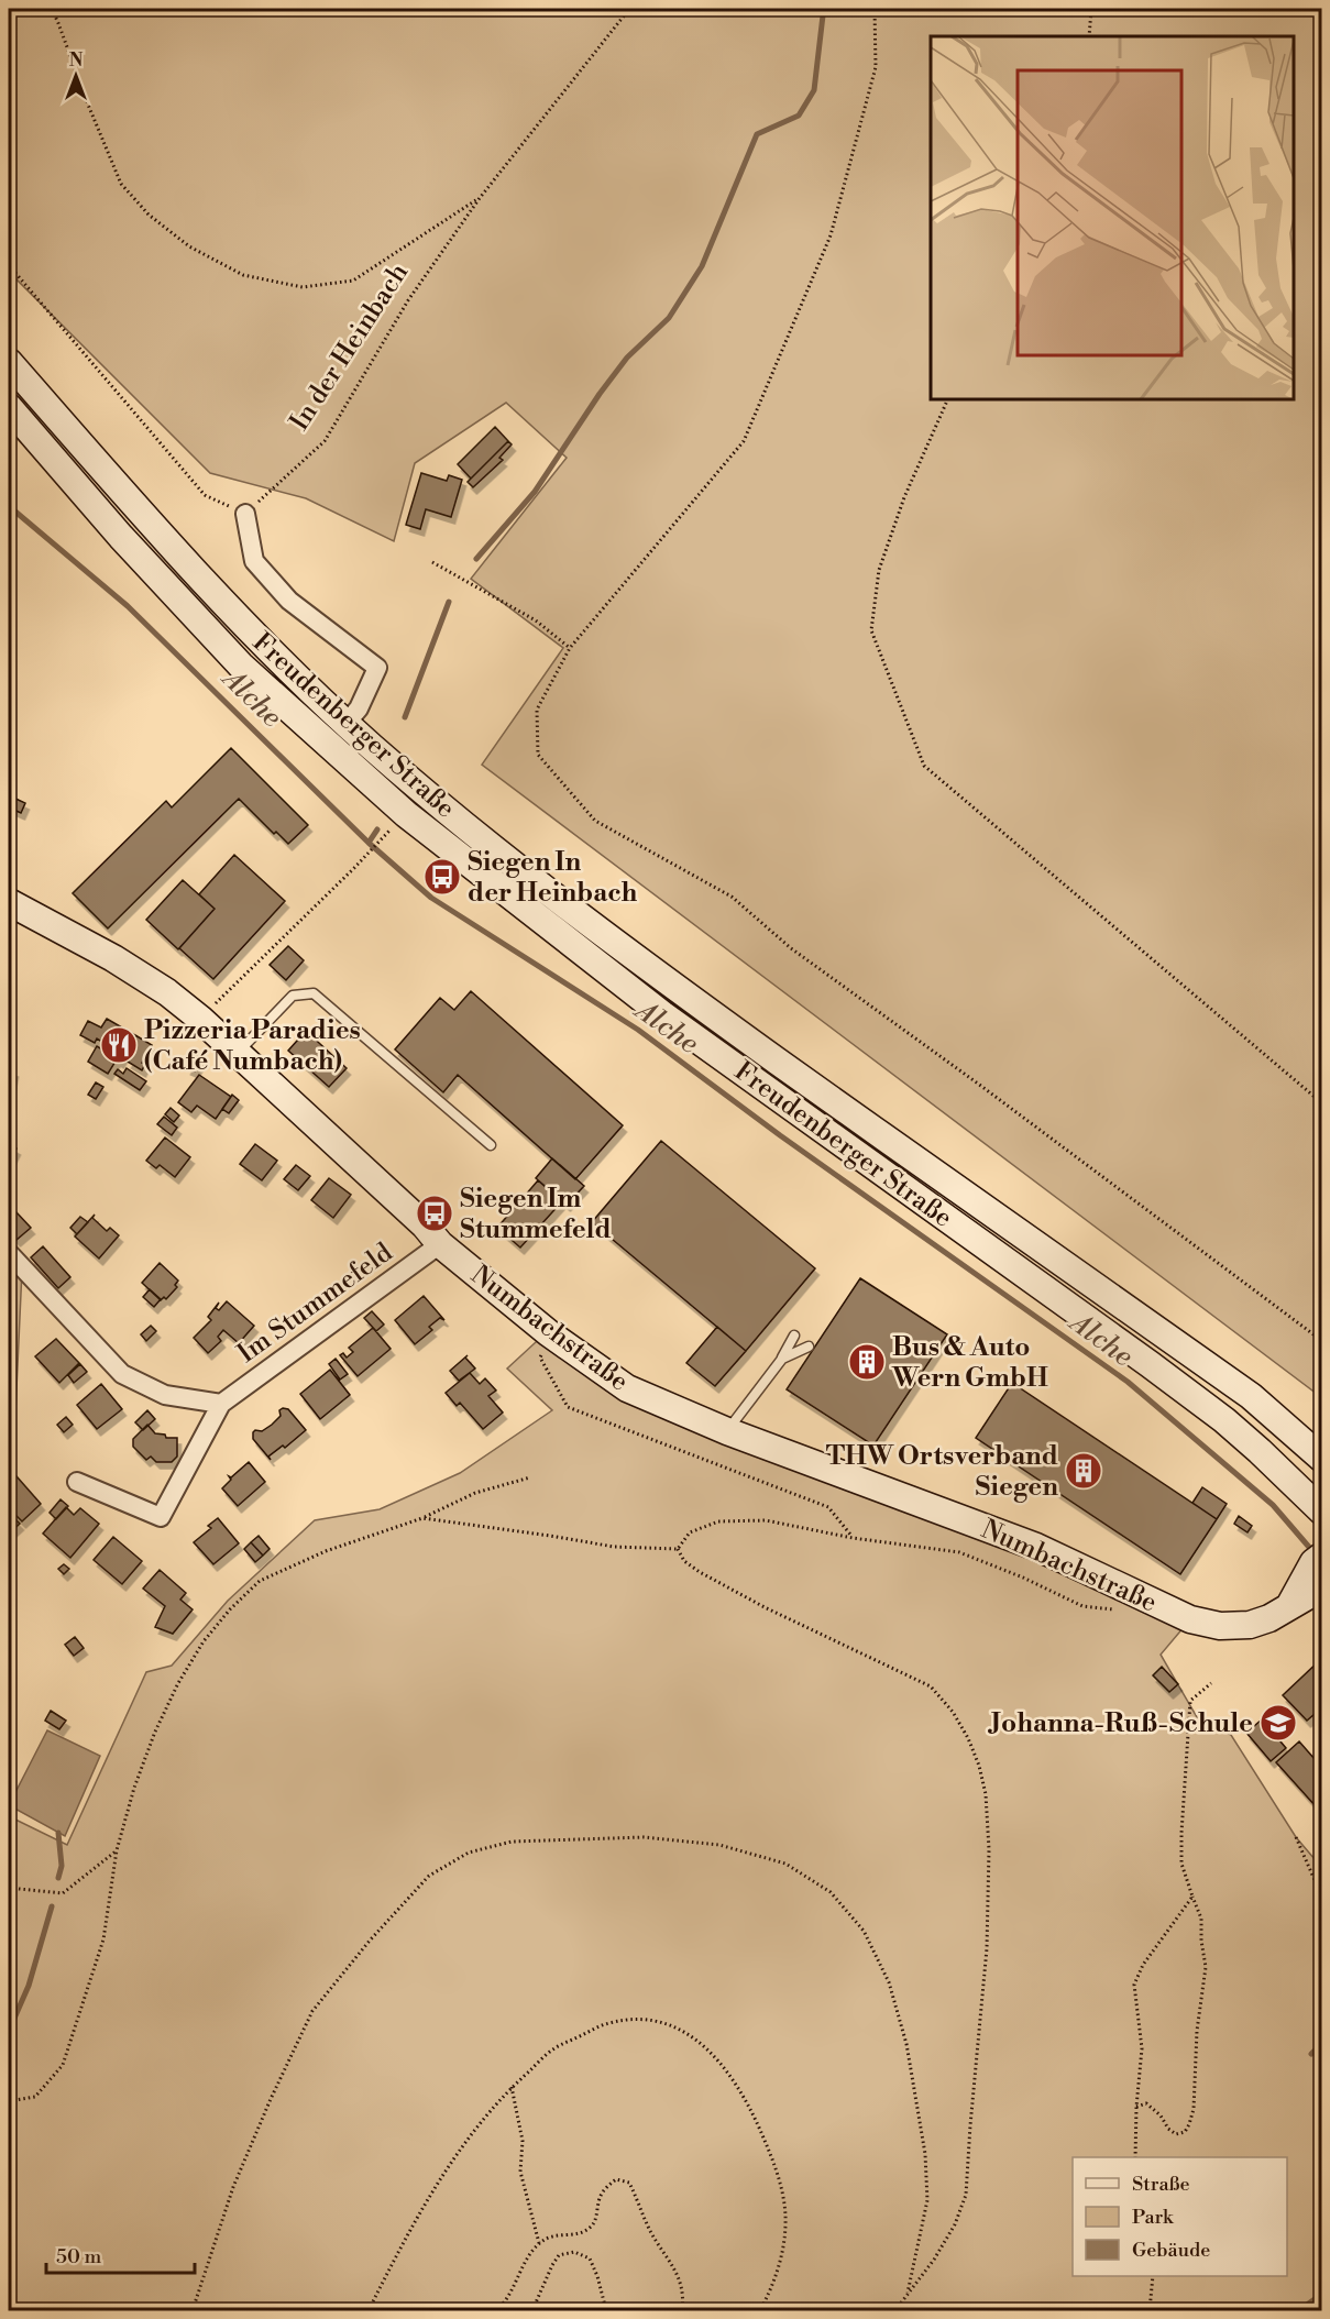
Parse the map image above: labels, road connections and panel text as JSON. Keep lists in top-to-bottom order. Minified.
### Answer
{"streets":{"main road":["Freudenberger Straße","Numbachstraße"],"street":["Im Stummefeld"],"path":["In der Heinbach"]},"crossings":[["Im Stummefeld","Numbachstraße"]],"water":["Alche"],"places":{"bus stop":["Siegen In der Heinbach","Siegen Im Stummefeld"],"restaurant":["Pizzeria Paradies (Café Numbach)"],"building":["Bus & Auto Wern GmbH","THW Ortsverband Siegen"],"school or university":["Johanna-Ruß-Schule"]},"legend":["Straße","Park","Gebäude"],"scale_bar":"50 m","north":"top"}
